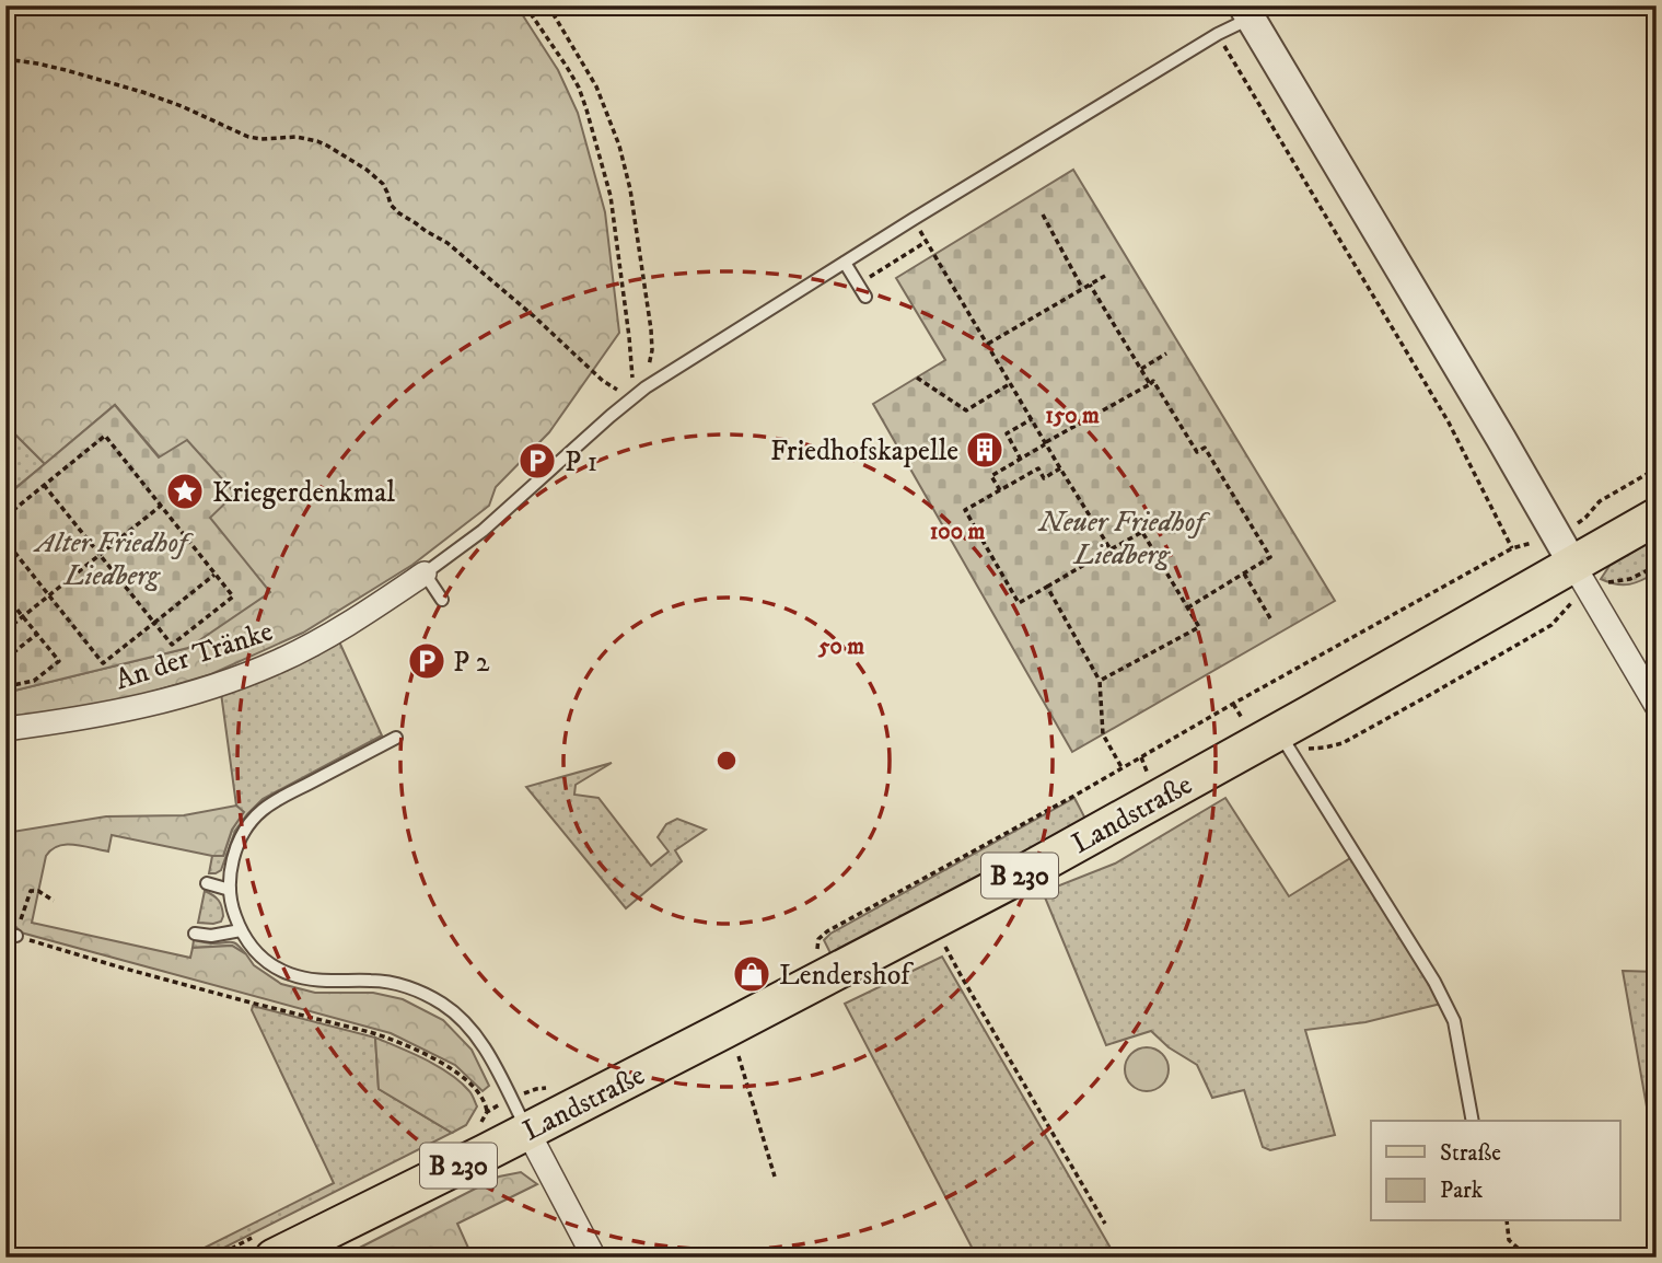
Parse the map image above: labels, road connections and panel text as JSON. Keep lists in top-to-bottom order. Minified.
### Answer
{"streets":{"main road":["Landstraße","B 230"],"street":["An der Tränke"]},"crossings":[["Landstraße","B 230"]],"parks":["Neuer Friedhof Liedberg","Alter Friedhof Liedberg"],"places":{"building":["Friedhofskapelle"],"parking":["P 1","P 2"],"place":["Kriegerdenkmal"],"shop":["Lendershof"]},"legend":["Straße","Park"],"rings":["150 m","100 m","50 m"]}
